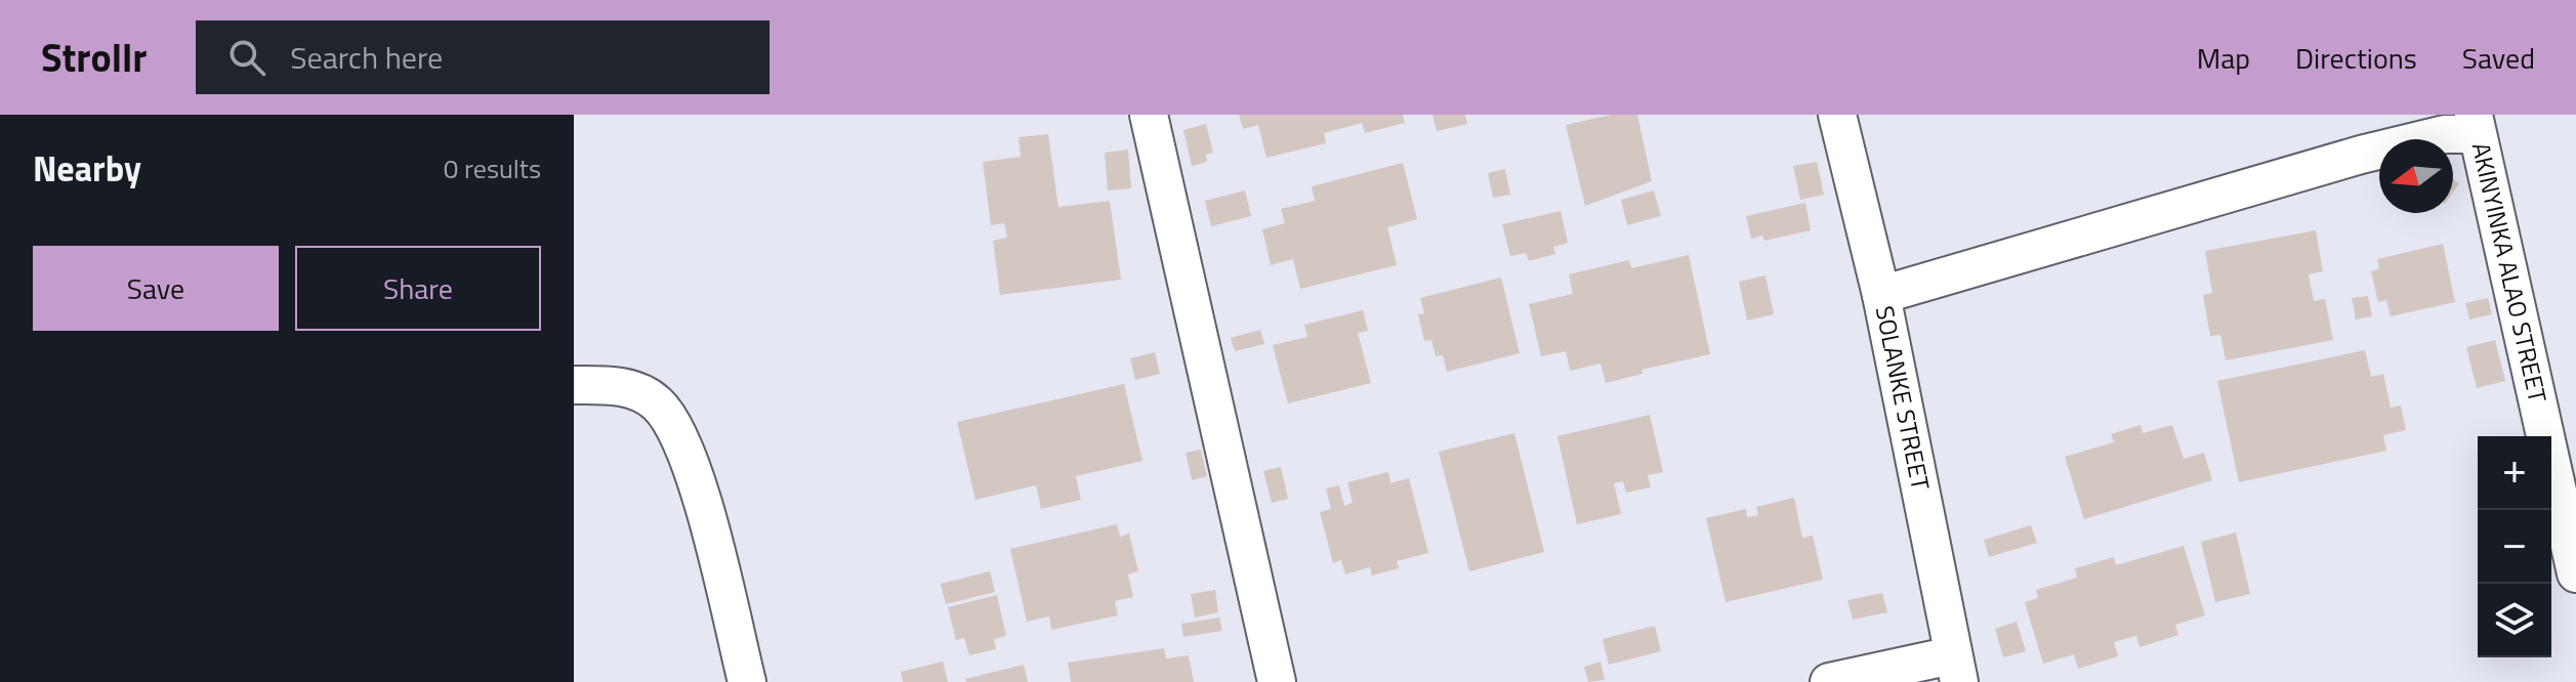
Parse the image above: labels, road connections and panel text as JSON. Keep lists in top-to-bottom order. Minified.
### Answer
{"streets":{"street":["AKINYINKA ALAO STREET","SOLANKE STREET"]},"north":"left","page":{"header":"Strollr","search":"Search here","nav":["Map","Directions","Saved"],"heading":["Nearby","0 results"],"buttons":["Save","Share"],"map_buttons":["+","−"]}}
